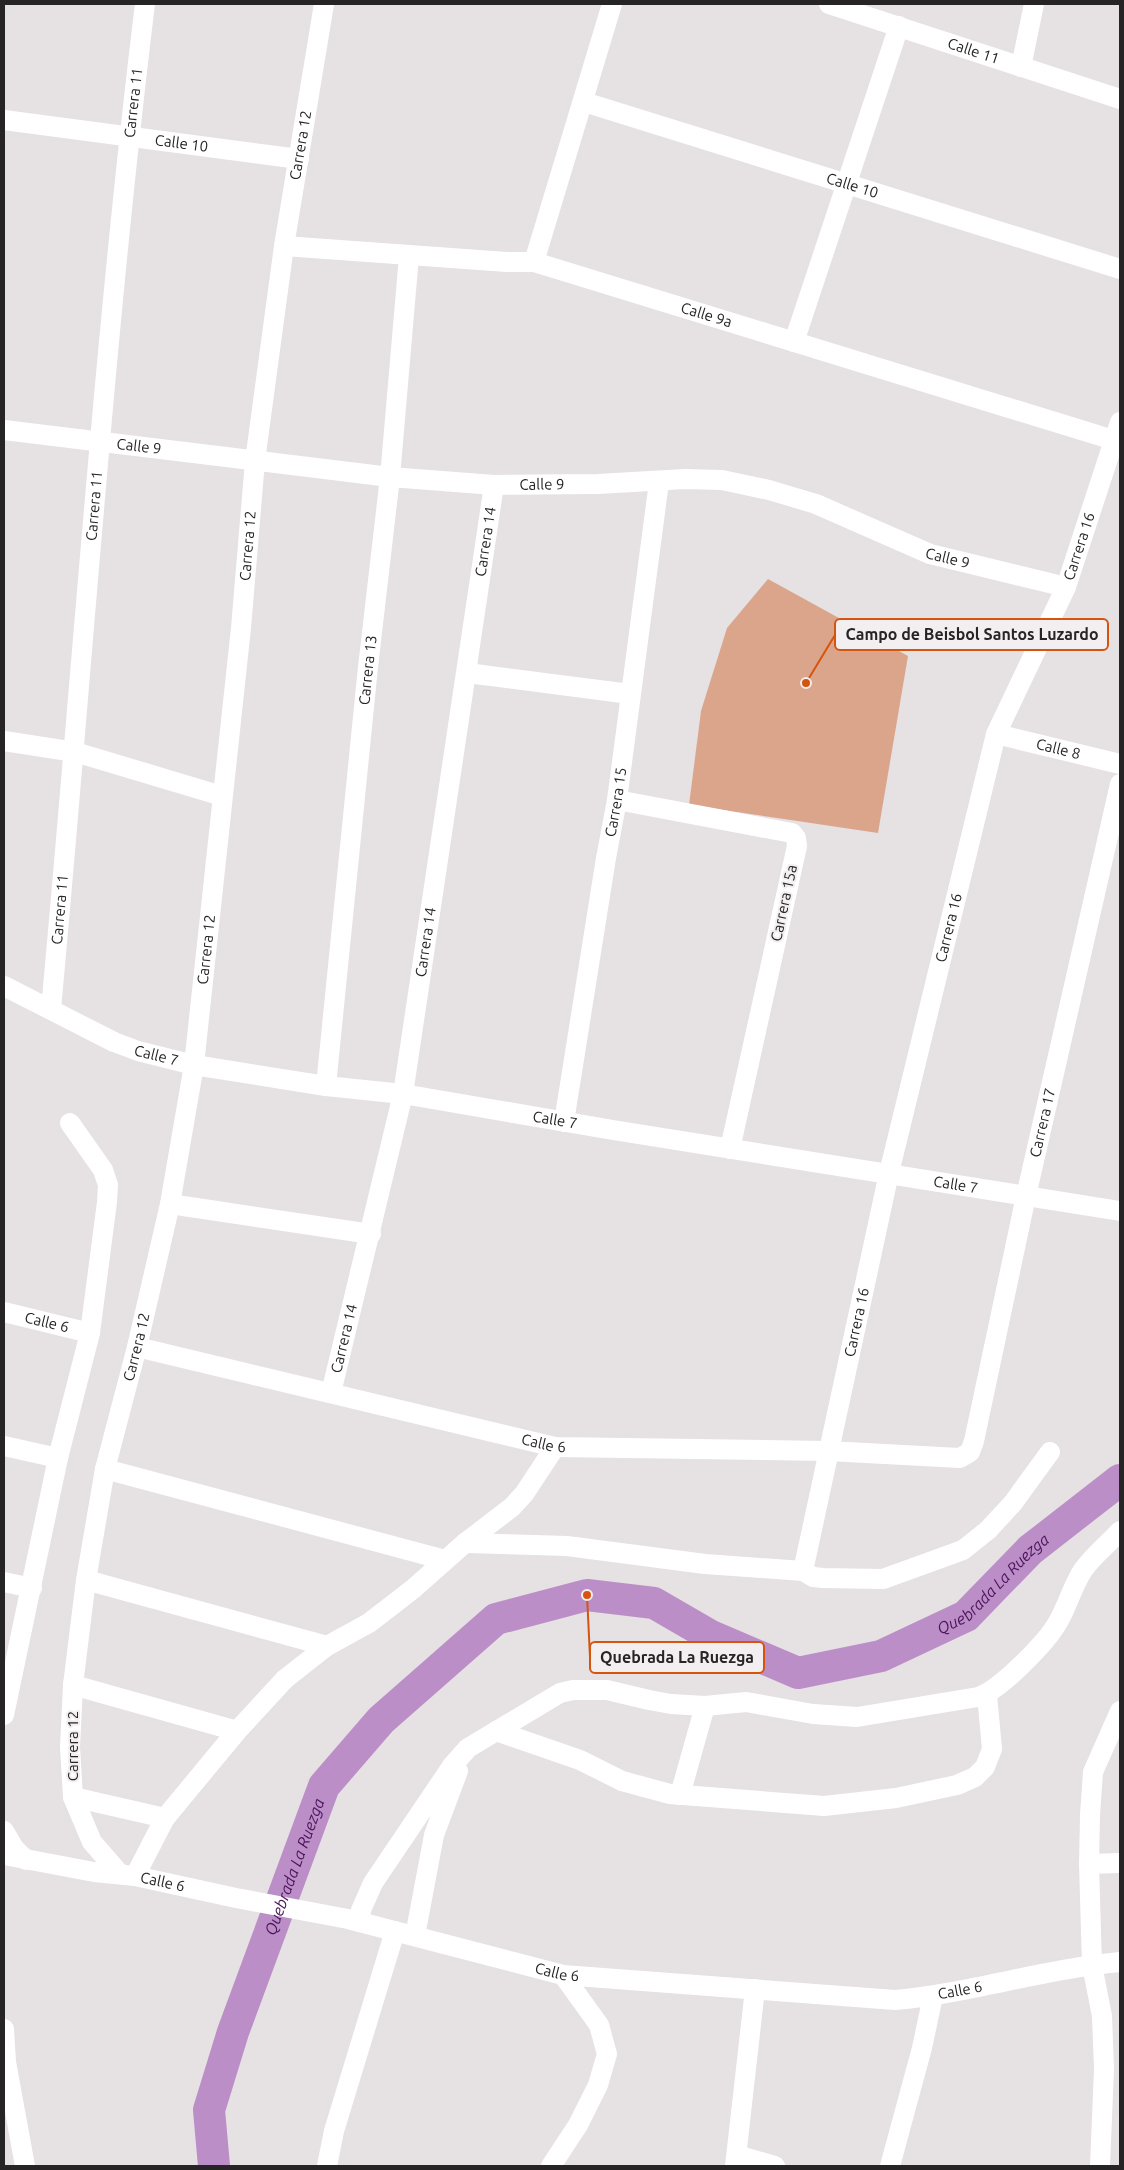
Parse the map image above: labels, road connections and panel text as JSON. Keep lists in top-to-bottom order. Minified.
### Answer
{"streets":{"street":["Calle 11","Carrera 11","Calle 10","Carrera 12","Calle 9a","Calle 9","Carrera 14","Carrera 16","Carrera 13","Calle 8","Carrera 15","Carrera 15a","Calle 7","Carrera 17","Calle 6"]},"crossings":[["Carrera 11","Calle 10"],["Carrera 11","Calle 9"],["Carrera 11","Calle 7"],["Calle 10","Carrera 12"],["Carrera 12","Calle 9a"],["Carrera 12","Calle 9"],["Carrera 12","Calle 7"],["Carrera 12","Calle 6"],["Calle 9a","Carrera 16"],["Calle 9a","Carrera 13"],["Calle 9","Carrera 14"],["Calle 9","Carrera 16"],["Calle 9","Carrera 13"],["Calle 9","Carrera 15"],["Carrera 14","Calle 7"],["Carrera 14","Calle 6"],["Carrera 16","Calle 8"],["Carrera 16","Calle 7"],["Carrera 16","Calle 6"],["Carrera 13","Calle 7"],["Carrera 15","Carrera 15a"],["Carrera 15","Calle 7"],["Carrera 15a","Calle 7"],["Calle 7","Carrera 17"],["Carrera 17","Calle 6"]],"water":["Quebrada La Ruezga"],"places":["Campo de Beisbol Santos Luzardo","Quebrada La Ruezga"]}
